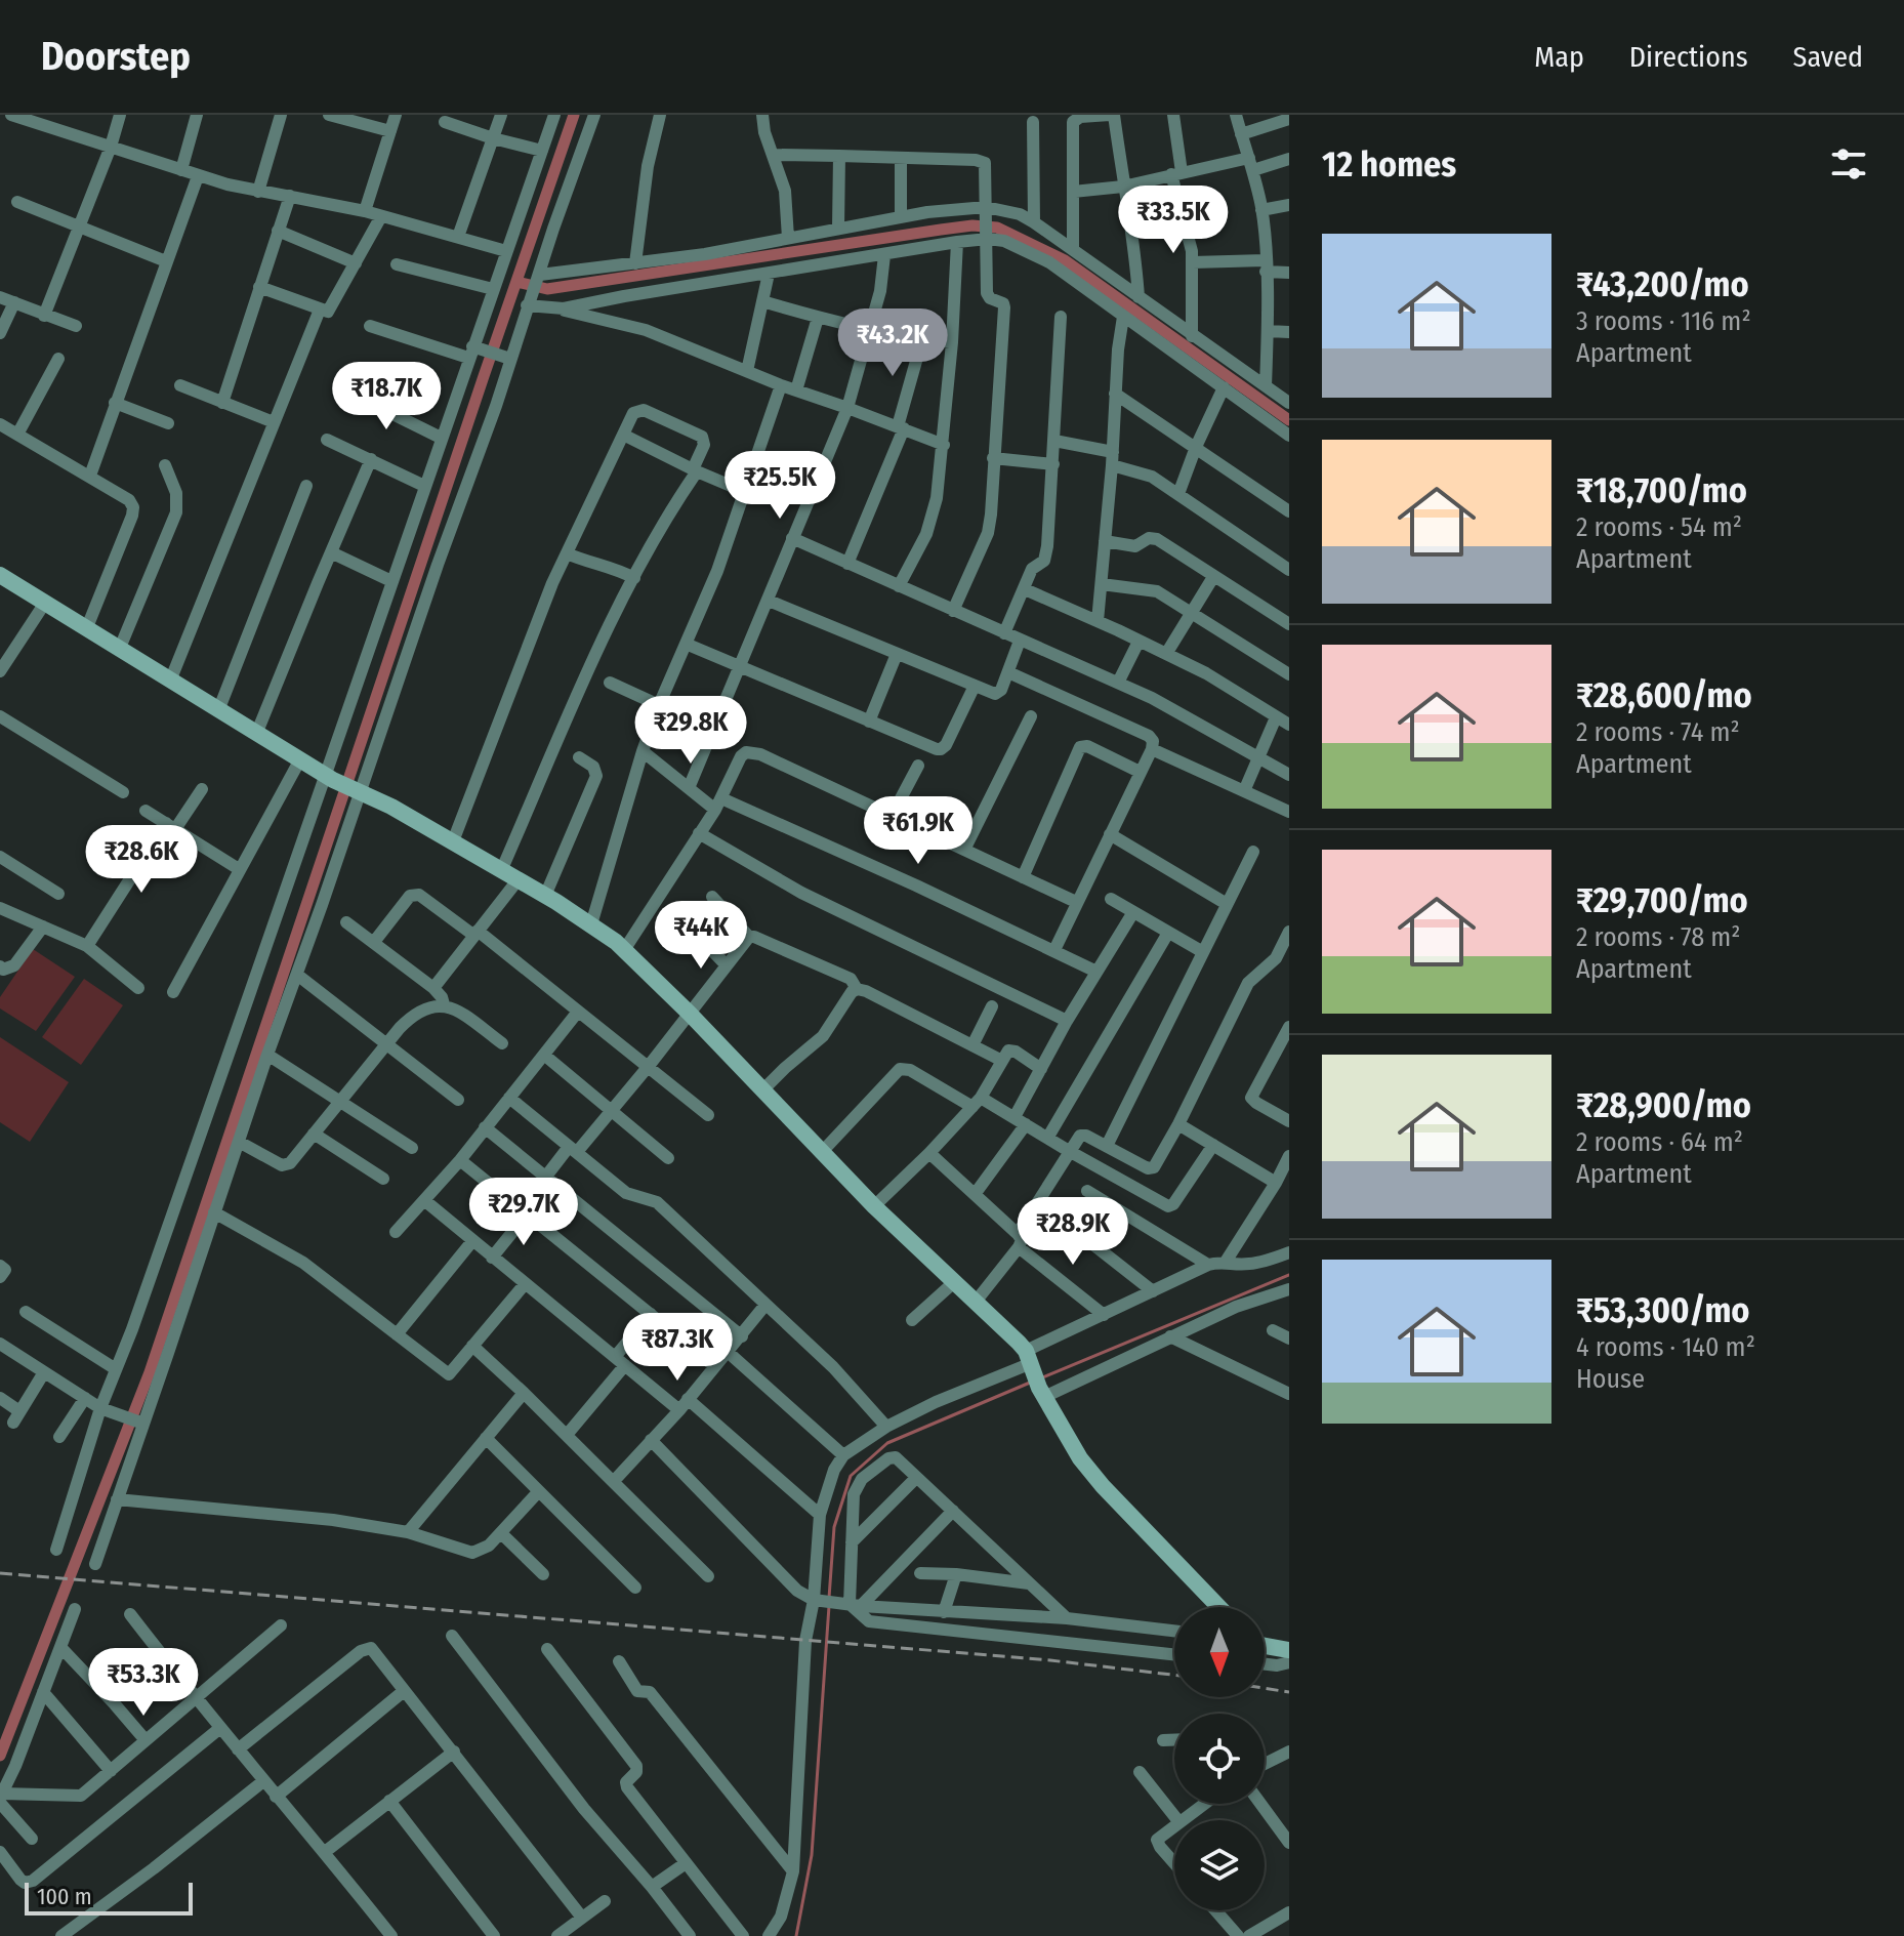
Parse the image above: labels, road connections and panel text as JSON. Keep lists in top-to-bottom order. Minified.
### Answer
{"scale_bar":"100 m","north":"bottom","page":{"header":"Doorstep","nav":["Map","Directions","Saved"],"heading":"12 homes","price":["₹33.5K","₹43.2K","₹18.7K","₹25.5K","₹29.8K","₹61.9K","₹28.6K","₹44K","₹29.7K","₹28.9K","₹87.3K","₹53.3K"],"list":[{"name":"₹43,200/mo","note":"3 rooms · 116 m² · Apartment"},{"name":"₹18,700/mo","note":"2 rooms · 54 m² · Apartment"},{"name":"₹28,600/mo","note":"2 rooms · 74 m² · Apartment"},{"name":"₹29,700/mo","note":"2 rooms · 78 m² · Apartment"},{"name":"₹28,900/mo","note":"2 rooms · 64 m² · Apartment"},{"name":"₹53,300/mo","note":"4 rooms · 140 m² · House"}],"scale":"100 m"}}
